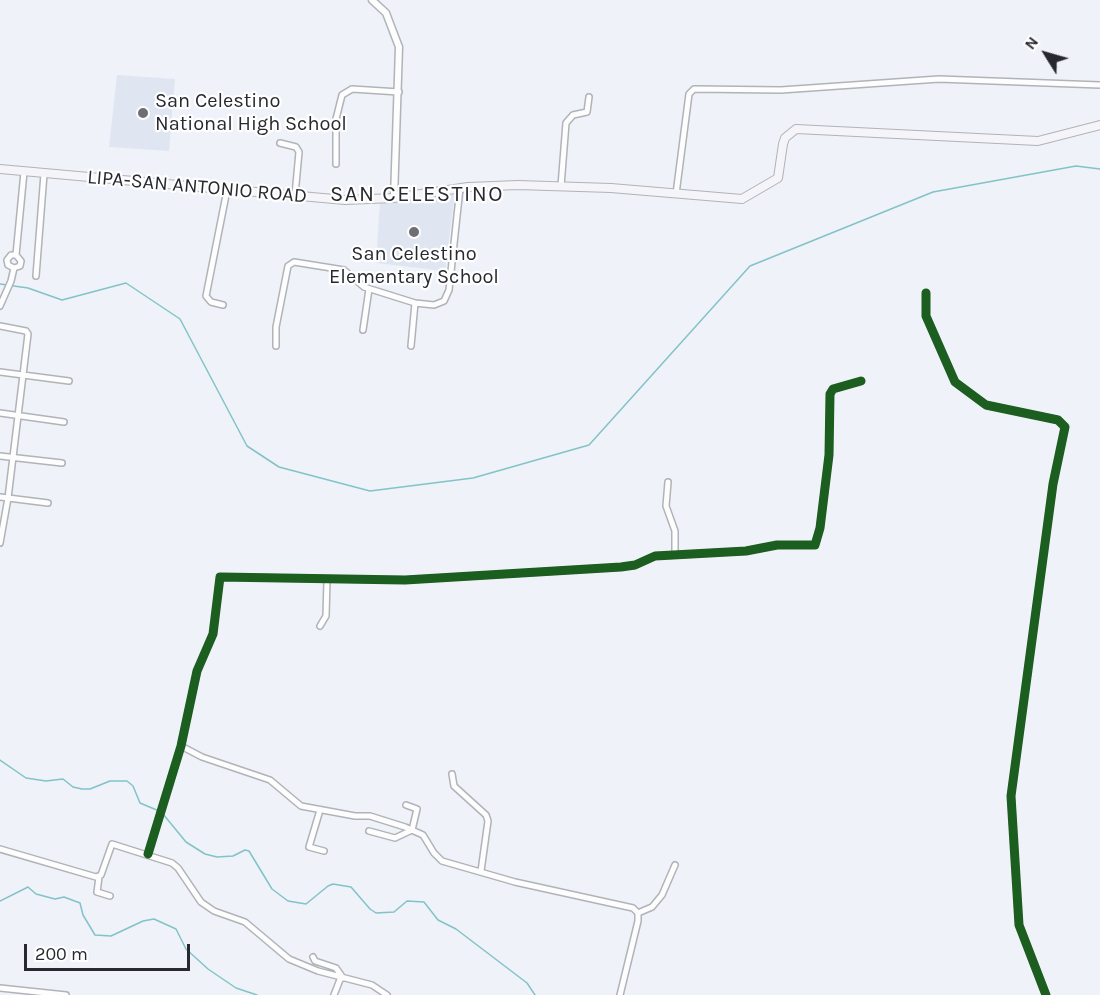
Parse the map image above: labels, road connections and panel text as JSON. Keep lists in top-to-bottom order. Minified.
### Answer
{"streets":{"main road":["LIPA-SAN ANTONIO ROAD"]},"districts":["SAN CELESTINO"],"places":["San Celestino National High School","San Celestino Elementary School"],"scale_bar":"200 m","north":"top left"}
